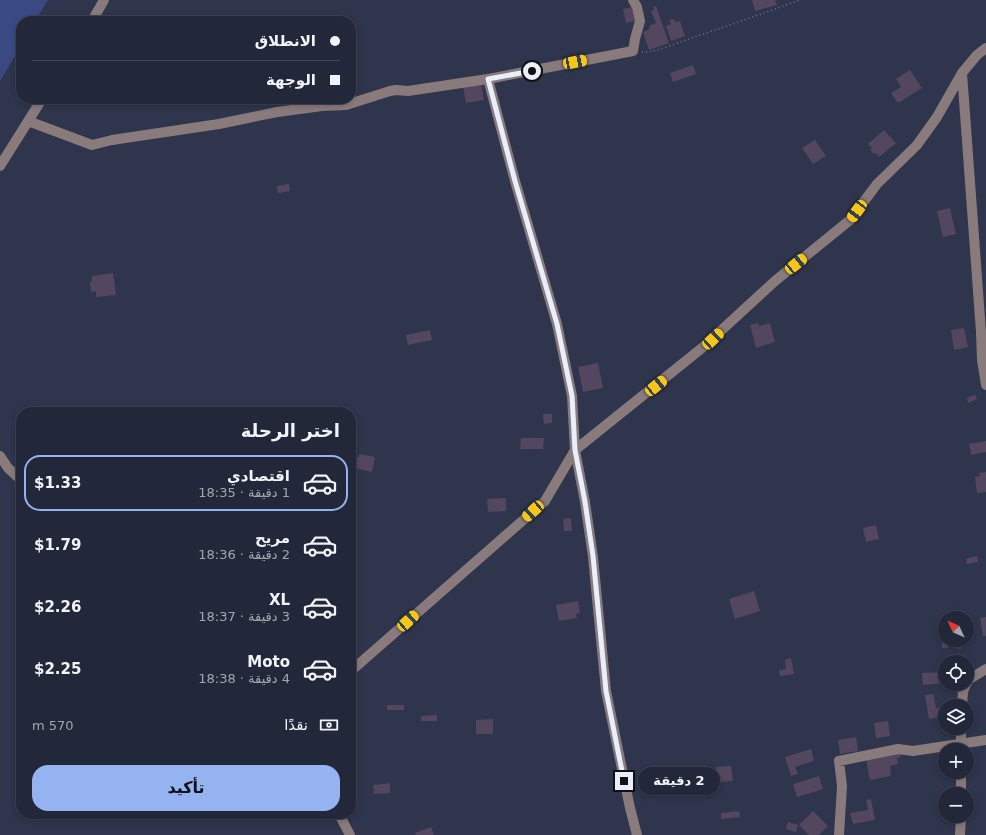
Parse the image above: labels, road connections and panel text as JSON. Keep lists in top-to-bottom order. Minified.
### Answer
{"north":"top left","page":{"banner":["الانطلاق","الوجهة"],"heading":"اختر الرحلة","list":[{"name":"اقتصادي","note":"1 دقيقة · 18:35","value":"$1.33"},{"name":"مريح","note":"2 دقيقة · 18:36","value":"$1.79"},{"name":"XL","note":"3 دقيقة · 18:37","value":"$2.26"},{"name":"Moto","note":"4 دقيقة · 18:38","value":"$2.25"}],"map_buttons":["+","−"],"pay":["نقدًا","570 m"],"buttons":"تأكيد","bubble":"2 دقيقة"}}
